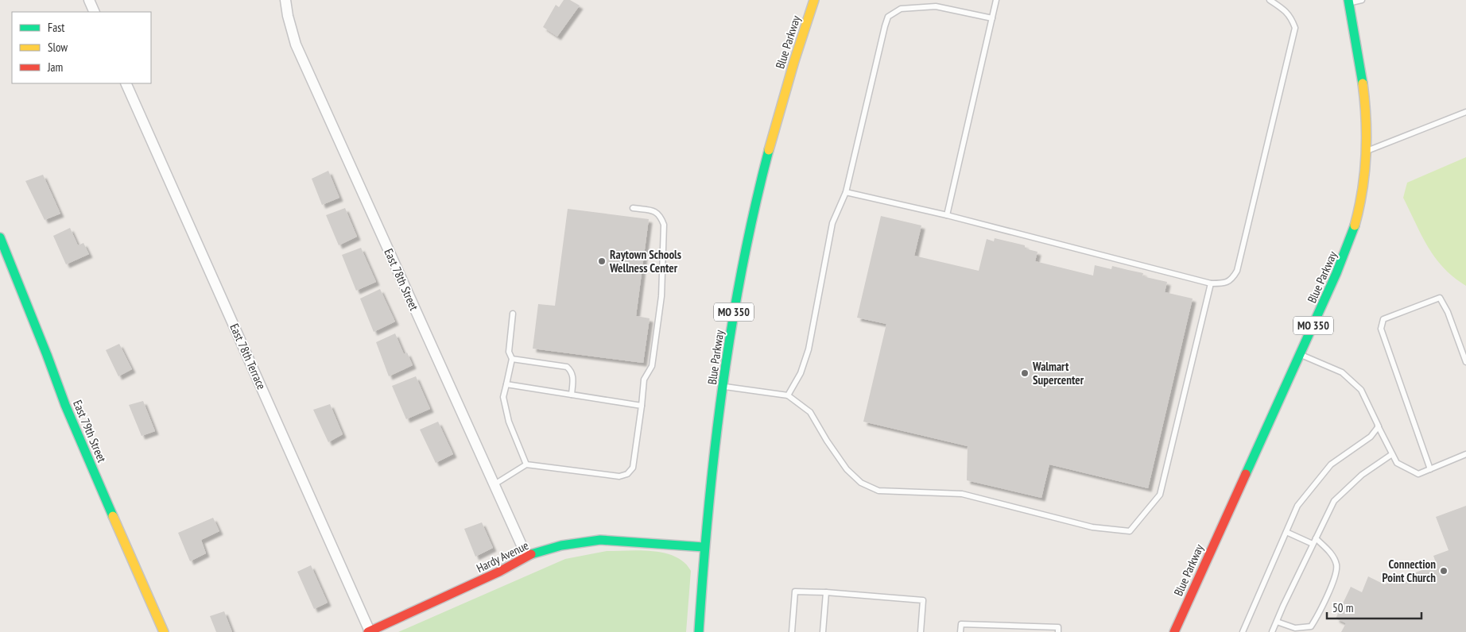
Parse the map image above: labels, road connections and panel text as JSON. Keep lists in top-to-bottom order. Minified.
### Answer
{"streets":{"main road":["Blue Parkway","MO 350","East 79th Street","Hardy Avenue"],"street":["East 78th Street","East 78th Terrace"]},"crossings":[["Blue Parkway","Hardy Avenue"],["East 78th Street","Hardy Avenue"],["East 78th Terrace","Hardy Avenue"]],"places":["Raytown Schools Wellness Center","Walmart Supercenter","Connection Point Church"],"legend":["Fast","Slow","Jam"],"scale_bar":"50 m"}
